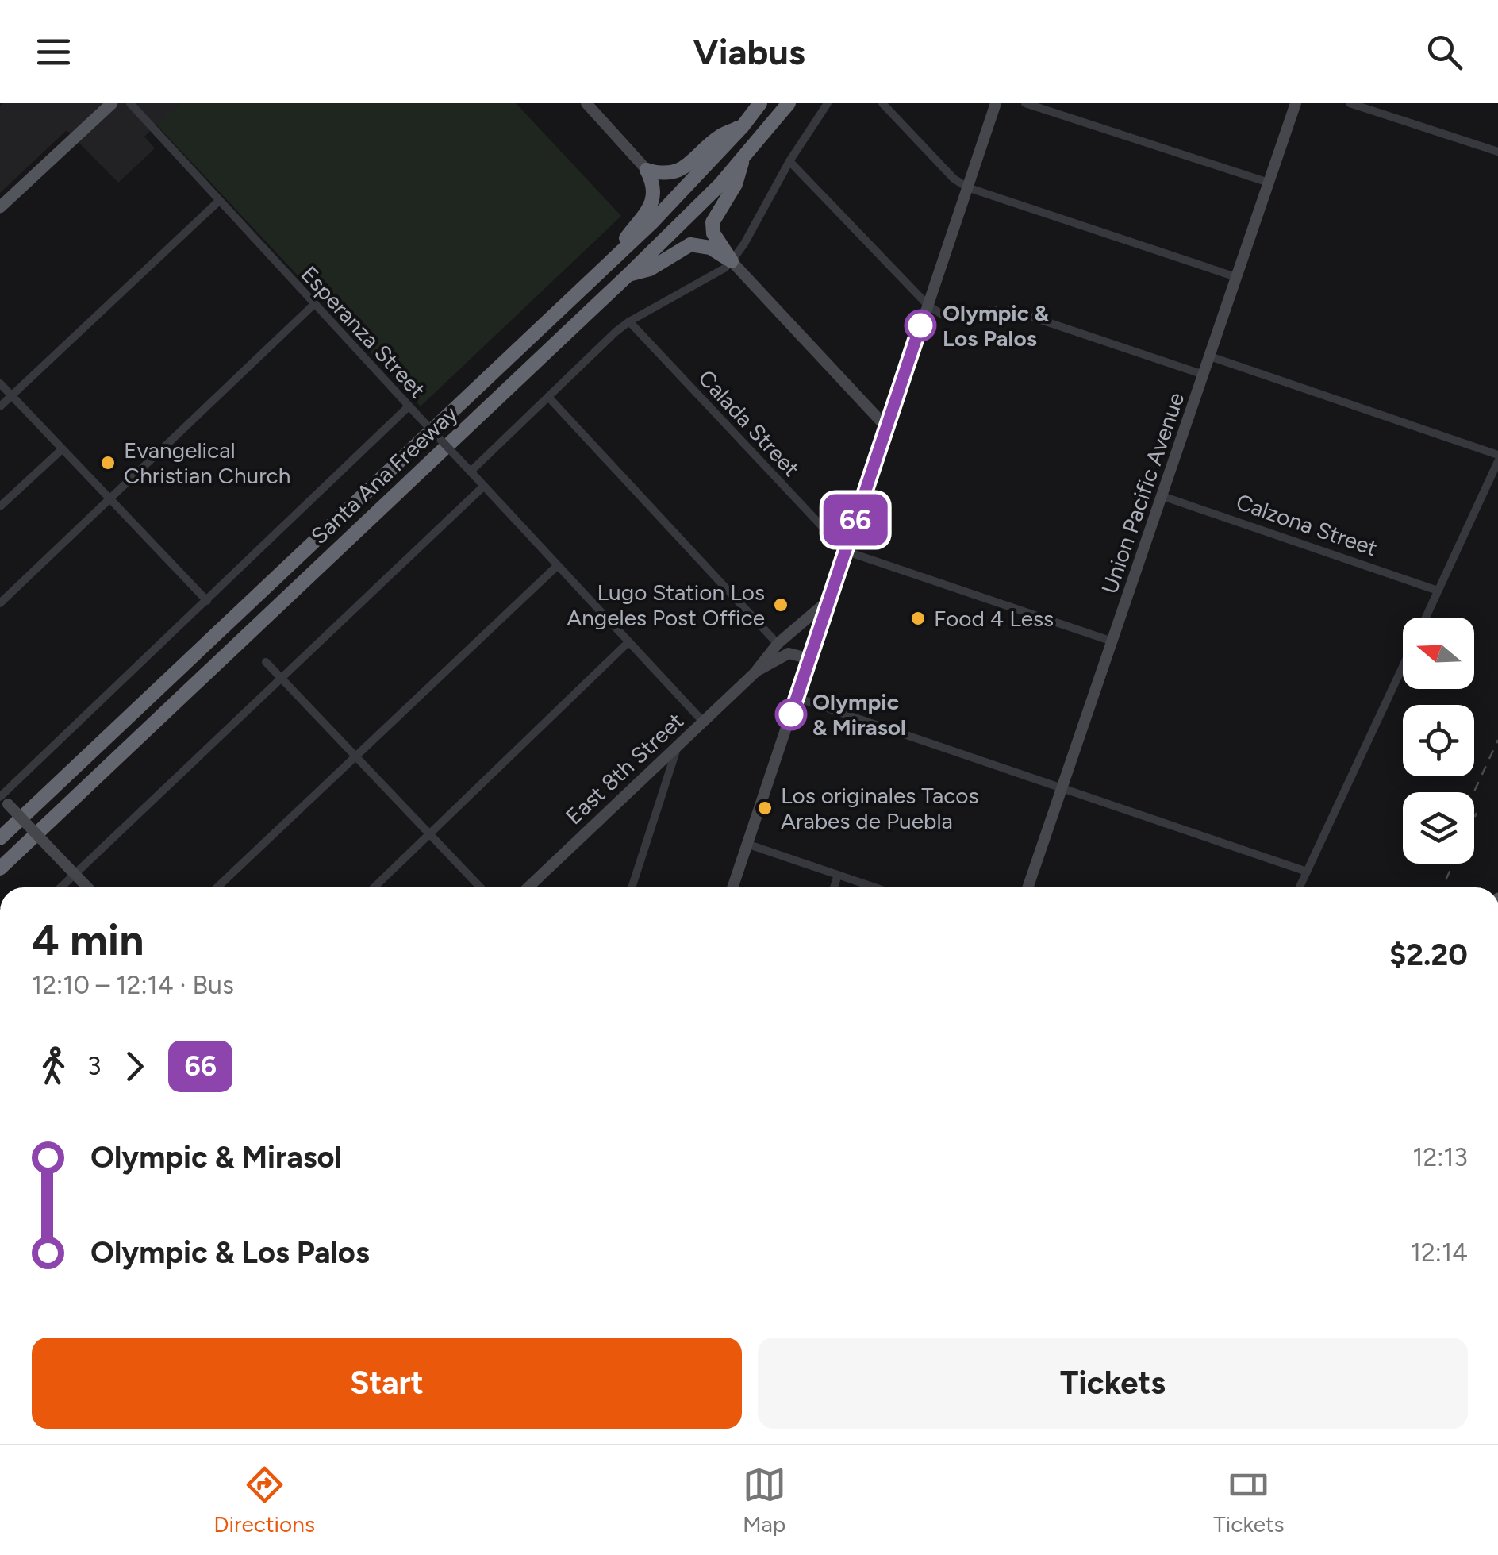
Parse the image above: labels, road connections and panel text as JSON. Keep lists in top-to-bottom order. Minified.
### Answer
{"streets":{"highway":["Santa Ana Freeway"],"main road":["Union Pacific Avenue","East 8th Street"],"street":["Esperanza Street","Calada Street","Calzona Street"]},"crossings":[["Esperanza Street","East 8th Street"],["Calada Street","Union Pacific Avenue"],["Union Pacific Avenue","Calzona Street"]],"places":["Olympic & Los Palos","Evangelical Christian Church","Lugo Station Los Angeles Post Office","Food 4 Less","Olympic & Mirasol","Los originales Tacos Arabes de Puebla"],"lines":["bus line 66"],"north":"left","page":{"header":"Viabus","on_map":"66","heading":["4 min","12:10 – 12:14 · Bus","$2.20"],"legs":["3","66"],"list":[{"name":"Olympic & Mirasol","value":"12:13"},{"name":"Olympic & Los Palos","value":"12:14"}],"buttons":["Start","Tickets"],"tabs":["Directions","Map","Tickets"]}}
